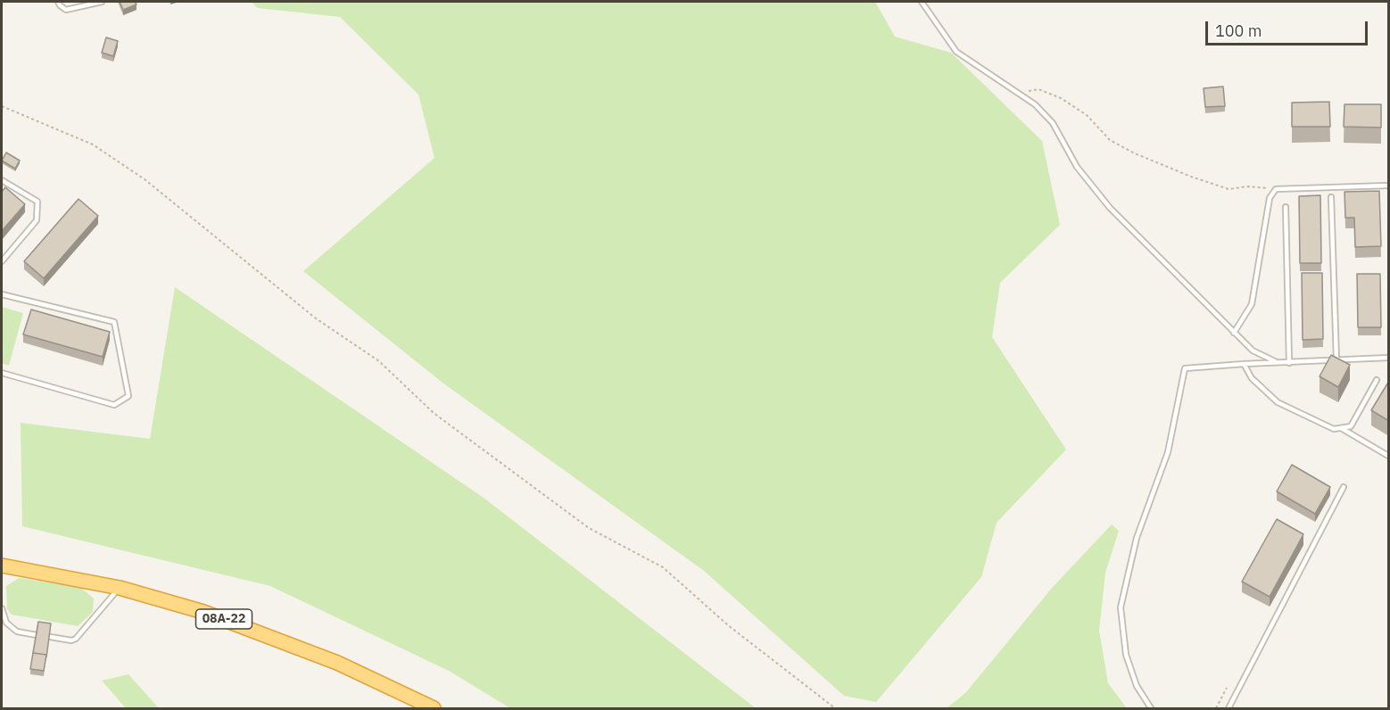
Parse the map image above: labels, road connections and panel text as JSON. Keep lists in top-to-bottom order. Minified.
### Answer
{"streets":{"highway":["08А-22"]},"scale_bar":"100 m"}
